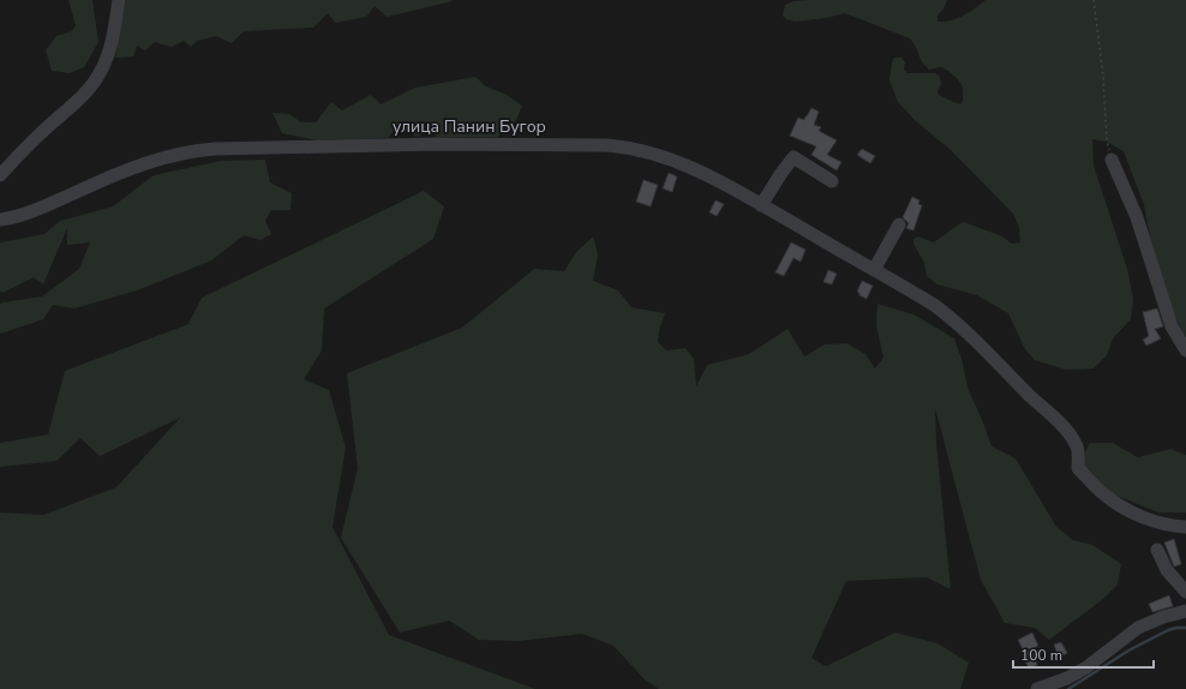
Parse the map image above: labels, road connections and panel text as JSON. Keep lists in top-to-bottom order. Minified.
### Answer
{"streets":{"street":["улица Панин Бугор"]},"scale_bar":"100 m"}
